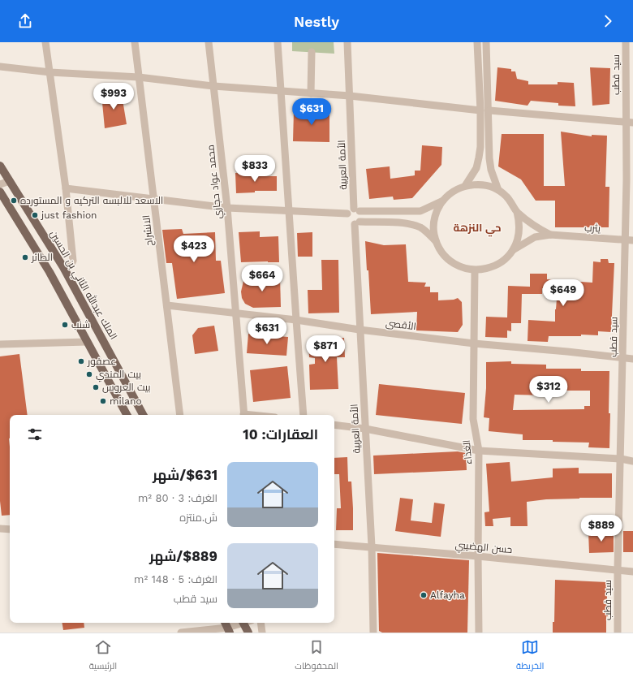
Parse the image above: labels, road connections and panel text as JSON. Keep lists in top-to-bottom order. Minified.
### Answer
{"streets":{"main road":["الملك عبدالله الثاني بن الحسين"],"street":["سيد قطب","الأمة العربية","محمد عواد حجازي","يثرب","الانشراح","الأقصى","الغذاء","حسن الهضيبي"]},"crossings":[["سيد قطب","يثرب"],["سيد قطب","الأقصى"],["سيد قطب","حسن الهضيبي"],["الأمة العربية","الأقصى"],["الأمة العربية","حسن الهضيبي"],["محمد عواد حجازي","الأقصى"],["الانشراح","الأقصى"],["الأقصى","الغذاء"],["الغذاء","حسن الهضيبي"]],"districts":["حي النزهة"],"places":["الاسعد للالبسه التركيه و المستورده","just fashion","الطائر","شنب","عصفور","بيت المندي","بيت العروس","milano","Alfayha"],"page":{"header":"Nestly","price":["$993","$631","$833","$423","$664","$649","$631","$871","$312","$889"],"heading":"العقارات: 10","list":[{"name":"$631/شهر","note":"الغرف: 3 · 80 m² · ش.منتزه"},{"name":"$889/شهر","note":"الغرف: 5 · 148 m² · سيد قطب"}],"tabs":["الخريطة","المحفوظات","الرئيسية"]}}
